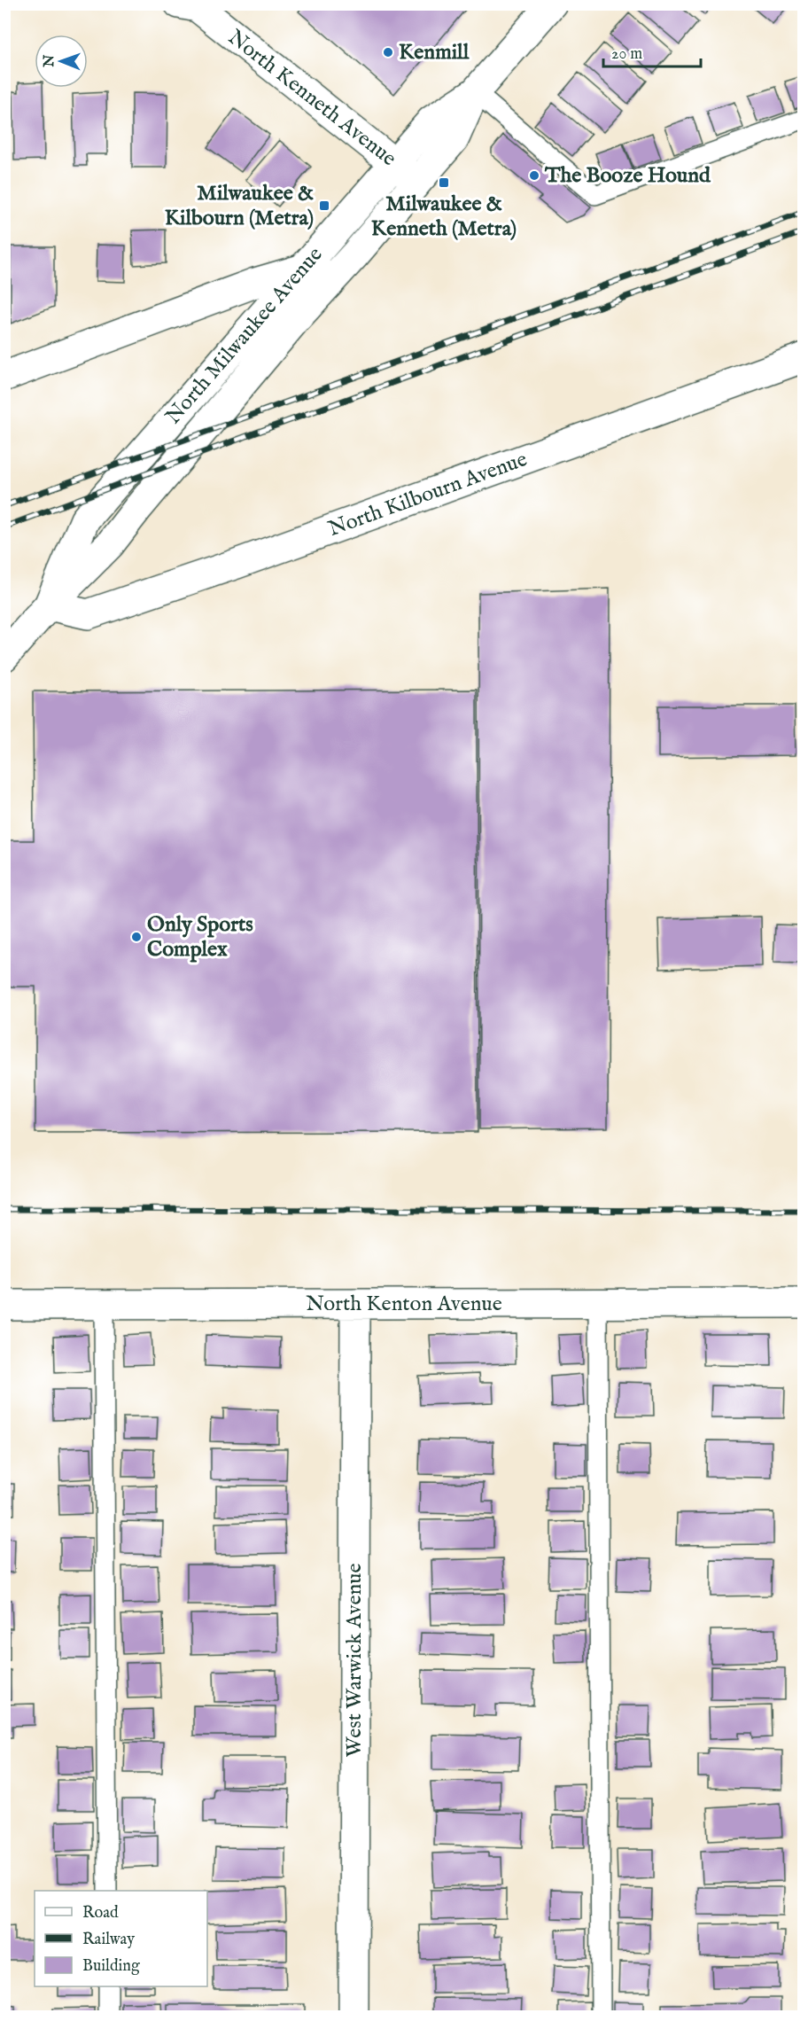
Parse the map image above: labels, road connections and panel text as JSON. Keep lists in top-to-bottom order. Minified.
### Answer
{"streets":{"street":["North Kenneth Avenue","North Milwaukee Avenue","North Kilbourn Avenue","North Kenton Avenue","West Warwick Avenue"]},"crossings":[["North Kenneth Avenue","North Milwaukee Avenue"],["North Milwaukee Avenue","North Kilbourn Avenue"],["North Kenton Avenue","West Warwick Avenue"]],"places":{"other":["Kenmill","The Booze Hound","Only Sports Complex"],"transit":["Milwaukee & Kenneth (Metra)","Milwaukee & Kilbourn (Metra)"]},"legend":["Road","Railway","Building"],"scale_bar":"20 m","north":"left"}
